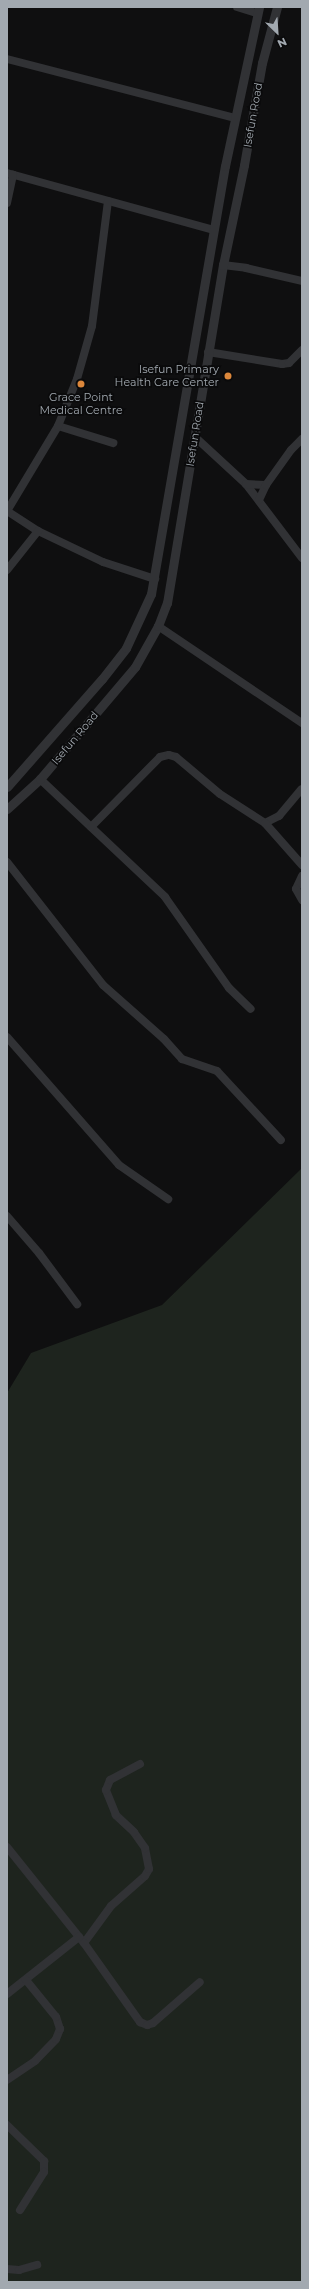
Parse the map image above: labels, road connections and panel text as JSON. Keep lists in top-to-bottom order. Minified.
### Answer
{"streets":{"street":["Isefun Road"]},"places":["Isefun Primary Health Care Center","Grace Point Medical Centre"],"north":"bottom right"}
